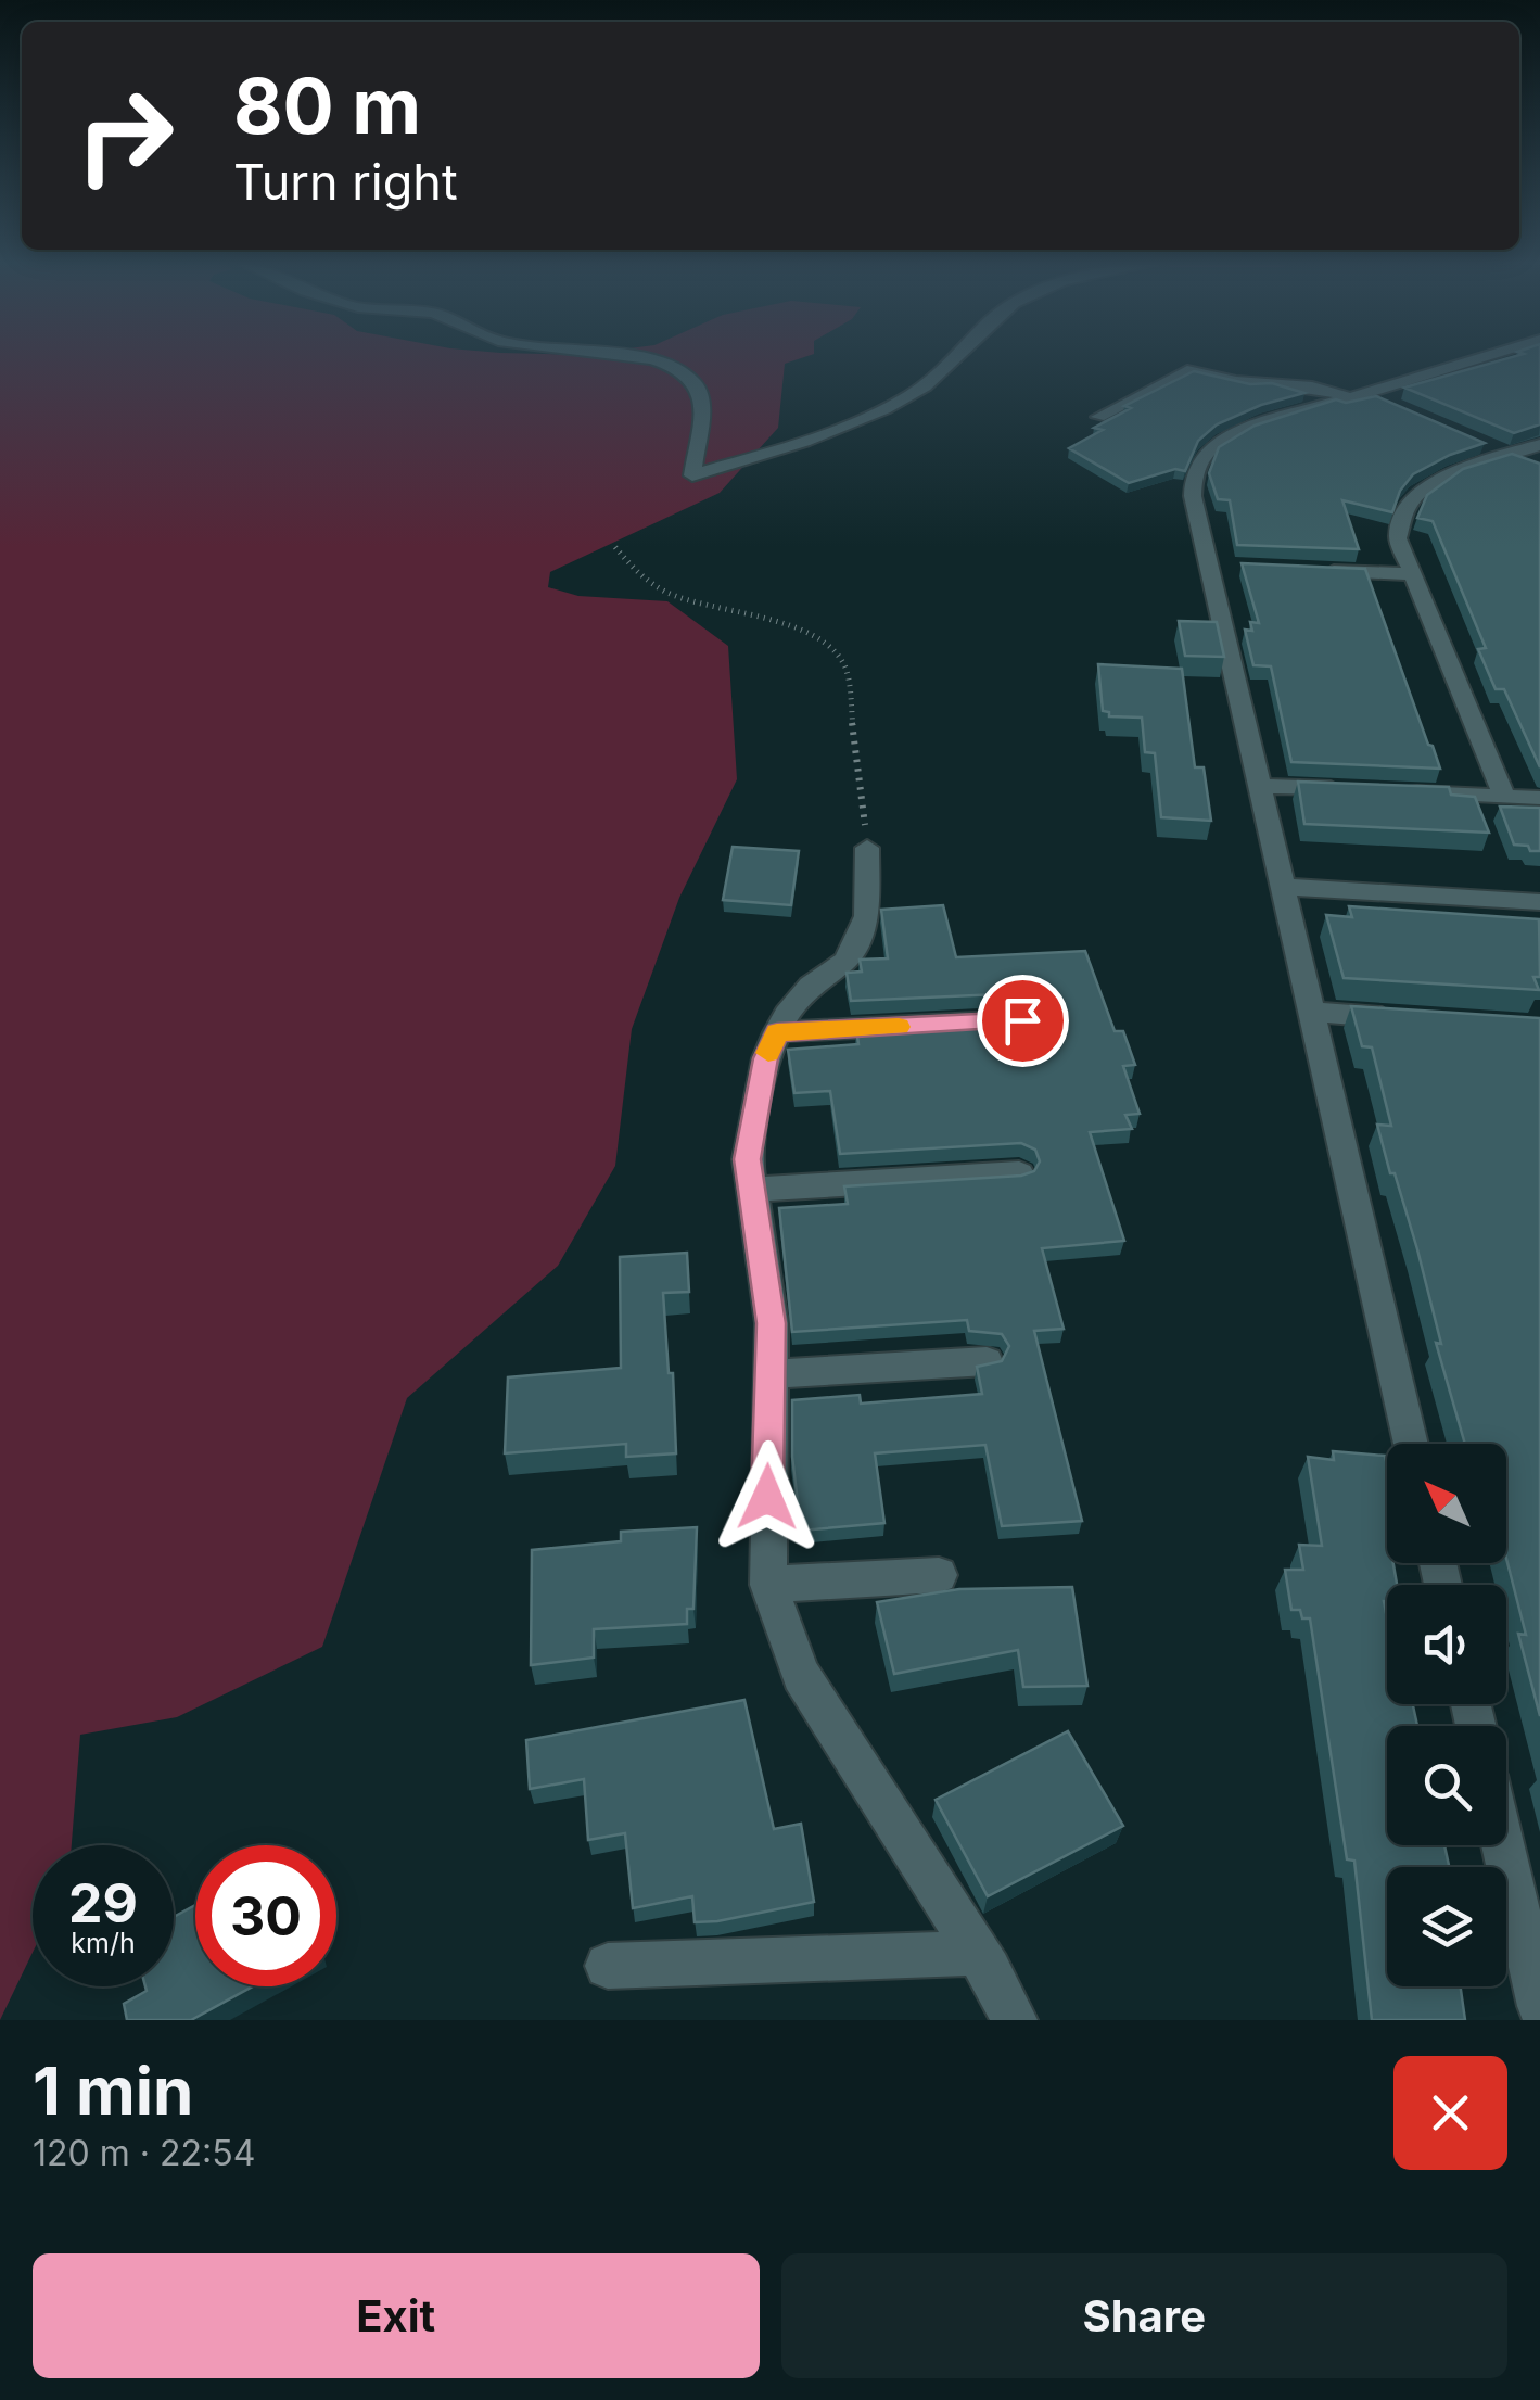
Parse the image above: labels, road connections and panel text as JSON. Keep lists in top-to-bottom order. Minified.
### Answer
{"north":"top left","page":{"turn":["80 m","Turn right"],"speed":"29 km/h","limit":"30","heading":["1 min","120 m · 22:54"],"buttons":["Exit","Share"]}}
